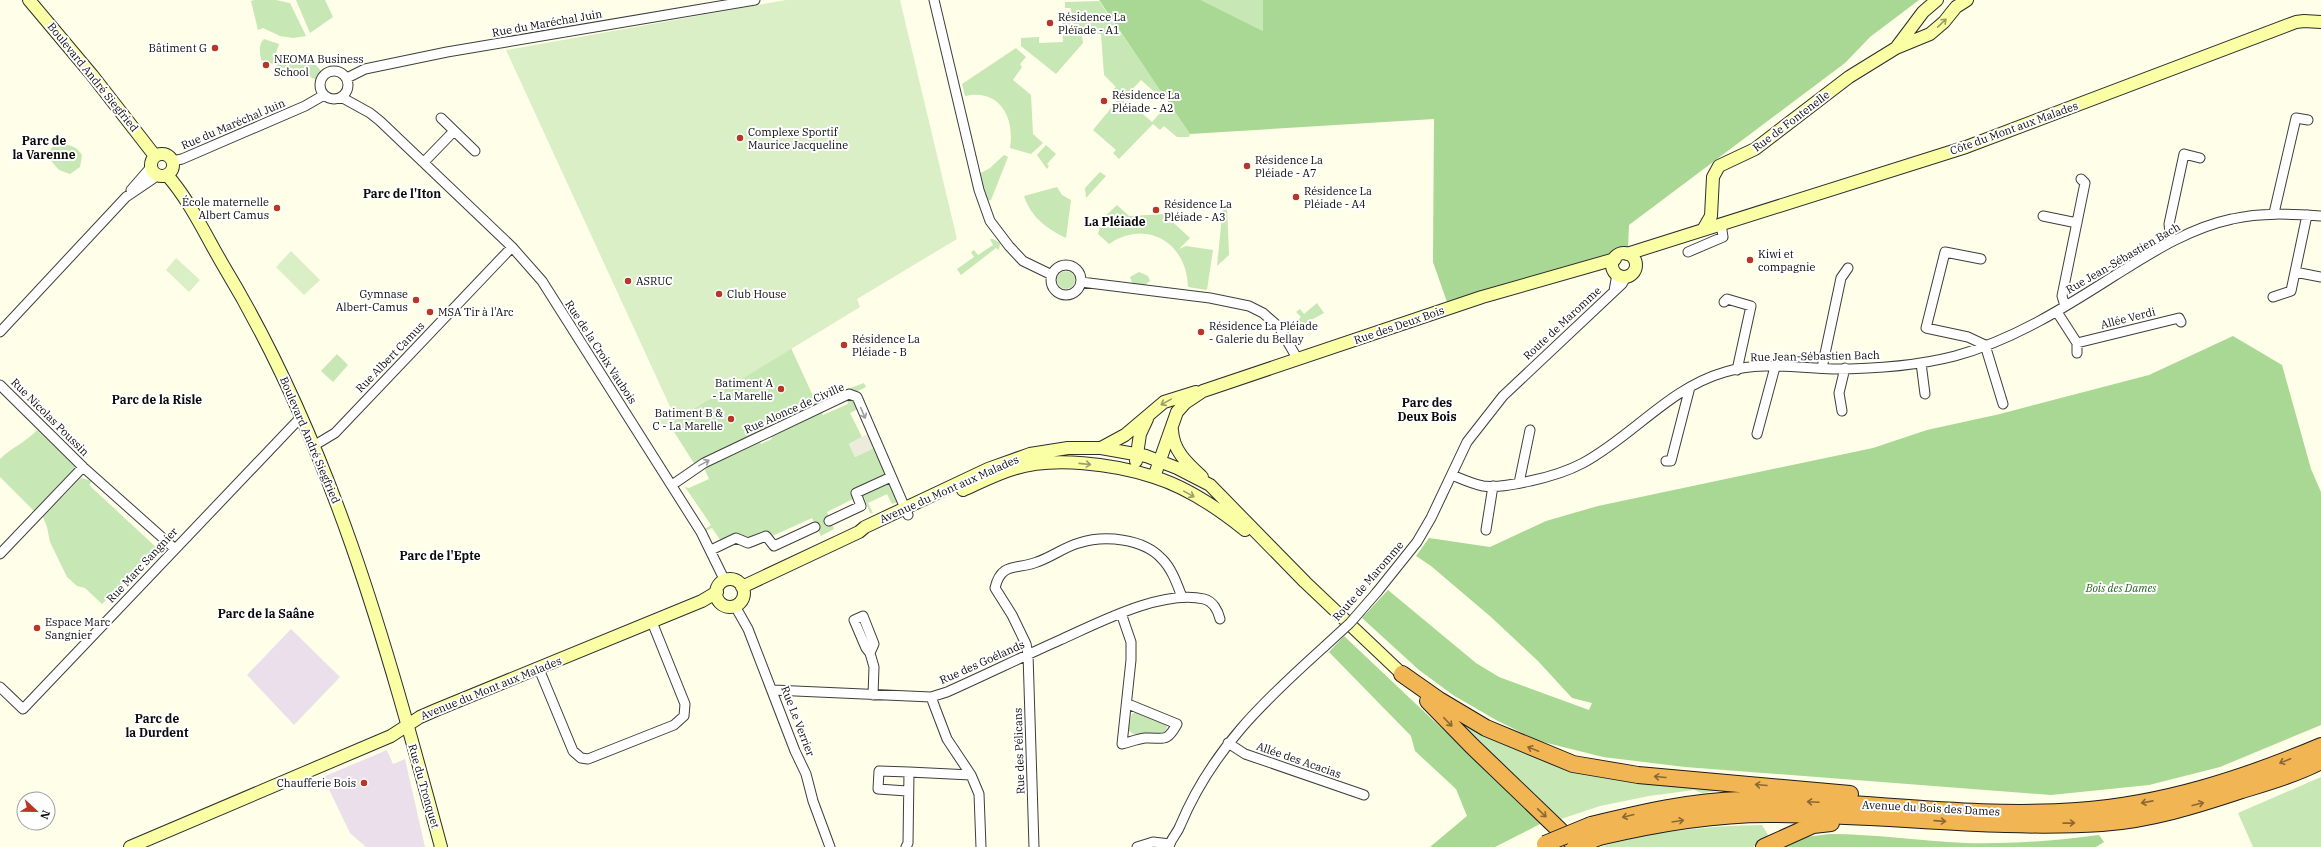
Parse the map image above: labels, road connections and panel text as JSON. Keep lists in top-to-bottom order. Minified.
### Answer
{"streets":{"highway":["Avenue du Bois des Dames"],"street":["Rue du Maréchal Juin","Boulevard André Siegfried","Rue de Fontenelle","Côte du Mont aux Malades","Rue Jean-Sébastien Bach","Allée Verdi","Route de Maromme","Rue des Deux Bois","Rue de la Croix Vaubois","Rue Albert Camus","Rue Alonce de Civille","Rue Nicolas Poussin","Avenue du Mont aux Malades","Rue Marc Sangnier","Rue des Goélands","Rue Le Verrier","Rue des Pélicans","Allée des Acacias","Rue du Tronquet"]},"crossings":[["Rue du Maréchal Juin","Rue de la Croix Vaubois"],["Boulevard André Siegfried","Rue Albert Camus"],["Boulevard André Siegfried","Avenue du Mont aux Malades"],["Boulevard André Siegfried","Rue Marc Sangnier"],["Boulevard André Siegfried","Rue du Tronquet"],["Rue de Fontenelle","Côte du Mont aux Malades"],["Rue Jean-Sébastien Bach","Route de Maromme"],["Route de Maromme","Rue des Deux Bois"],["Route de Maromme","Allée des Acacias"],["Rue des Deux Bois","Avenue du Mont aux Malades"],["Rue de la Croix Vaubois","Rue Albert Camus"],["Rue de la Croix Vaubois","Rue Alonce de Civille"],["Rue de la Croix Vaubois","Avenue du Mont aux Malades"],["Rue de la Croix Vaubois","Rue Le Verrier"],["Rue Alonce de Civille","Avenue du Mont aux Malades"],["Rue Nicolas Poussin","Rue Marc Sangnier"],["Avenue du Mont aux Malades","Rue Le Verrier"],["Avenue du Mont aux Malades","Rue du Tronquet"],["Rue des Goélands","Rue Le Verrier"],["Rue des Goélands","Rue des Pélicans"]],"districts":["Parc de la Varenne","Parc de l'Iton","La Pléiade","Parc de la Risle","Parc des Deux Bois","Parc de l'Epte","Parc de la Saâne","Parc de la Durdent"],"parks":["Bois des Dames"],"places":["Résidence La Pléïade - A1","Bâtiment G","NEOMA Business School","Résidence La Pléiade - A2","Complexe Sportif Maurice Jacqueline","Résidence La Pléiade - A7","Résidence La Pléiade - A4","École maternelle Albert Camus","Résidence La Pléiade - A3","Kiwi et compagnie","ASRUC","Club House","Gymnase Albert-Camus","MSA Tir à l'Arc","Résidence La Pléiade - Galerie du Bellay","Résidence La Pléiade - B","Batiment A - La Marelle","Batiment B & C - La Marelle","Espace Marc Sangnier","Chaufferie Bois"],"north":"right"}
